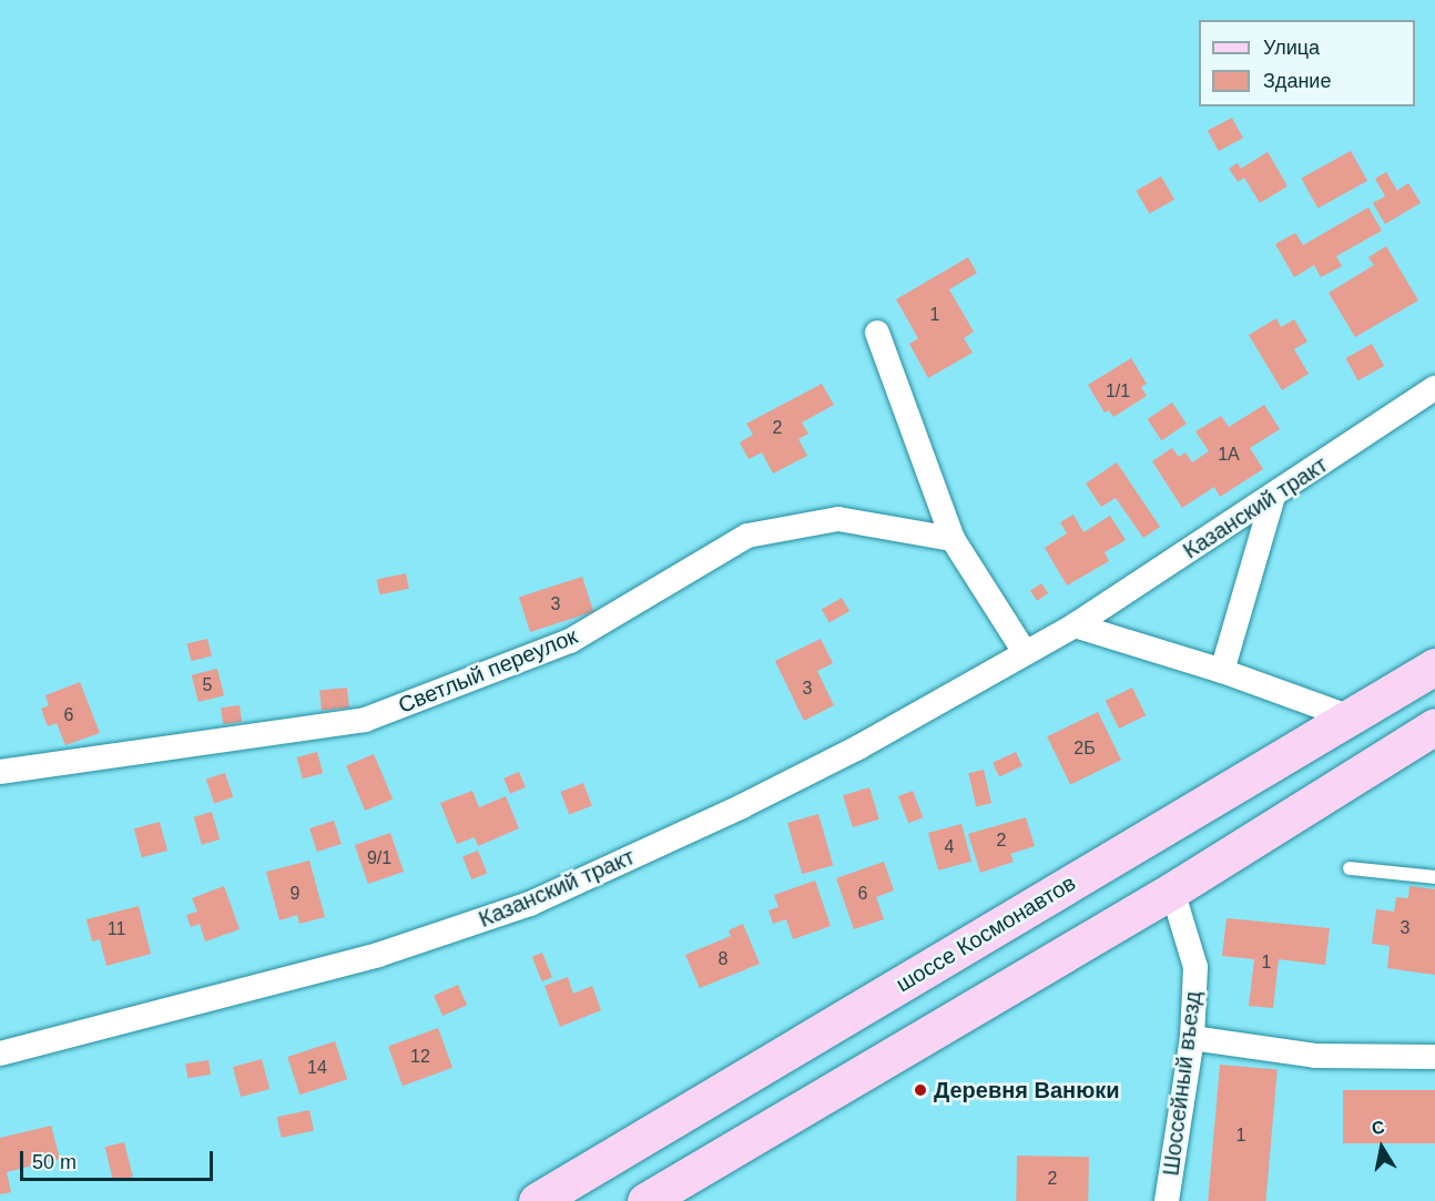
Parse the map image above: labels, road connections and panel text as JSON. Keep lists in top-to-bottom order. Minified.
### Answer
{"streets":{"main road":["шоссе Космонавтов"],"street":["Казанский тракт","Светлый переулок","Шоссейный въезд"]},"places":["Деревня Ванюки"],"house_numbers":["1","1/1","2","1А","3","5","3","6","2Б","2","4","9/1","9","6","3","11","8","1","12","14","1","2"],"legend":["Улица","Здание"],"scale_bar":"50 m","north":"top"}
